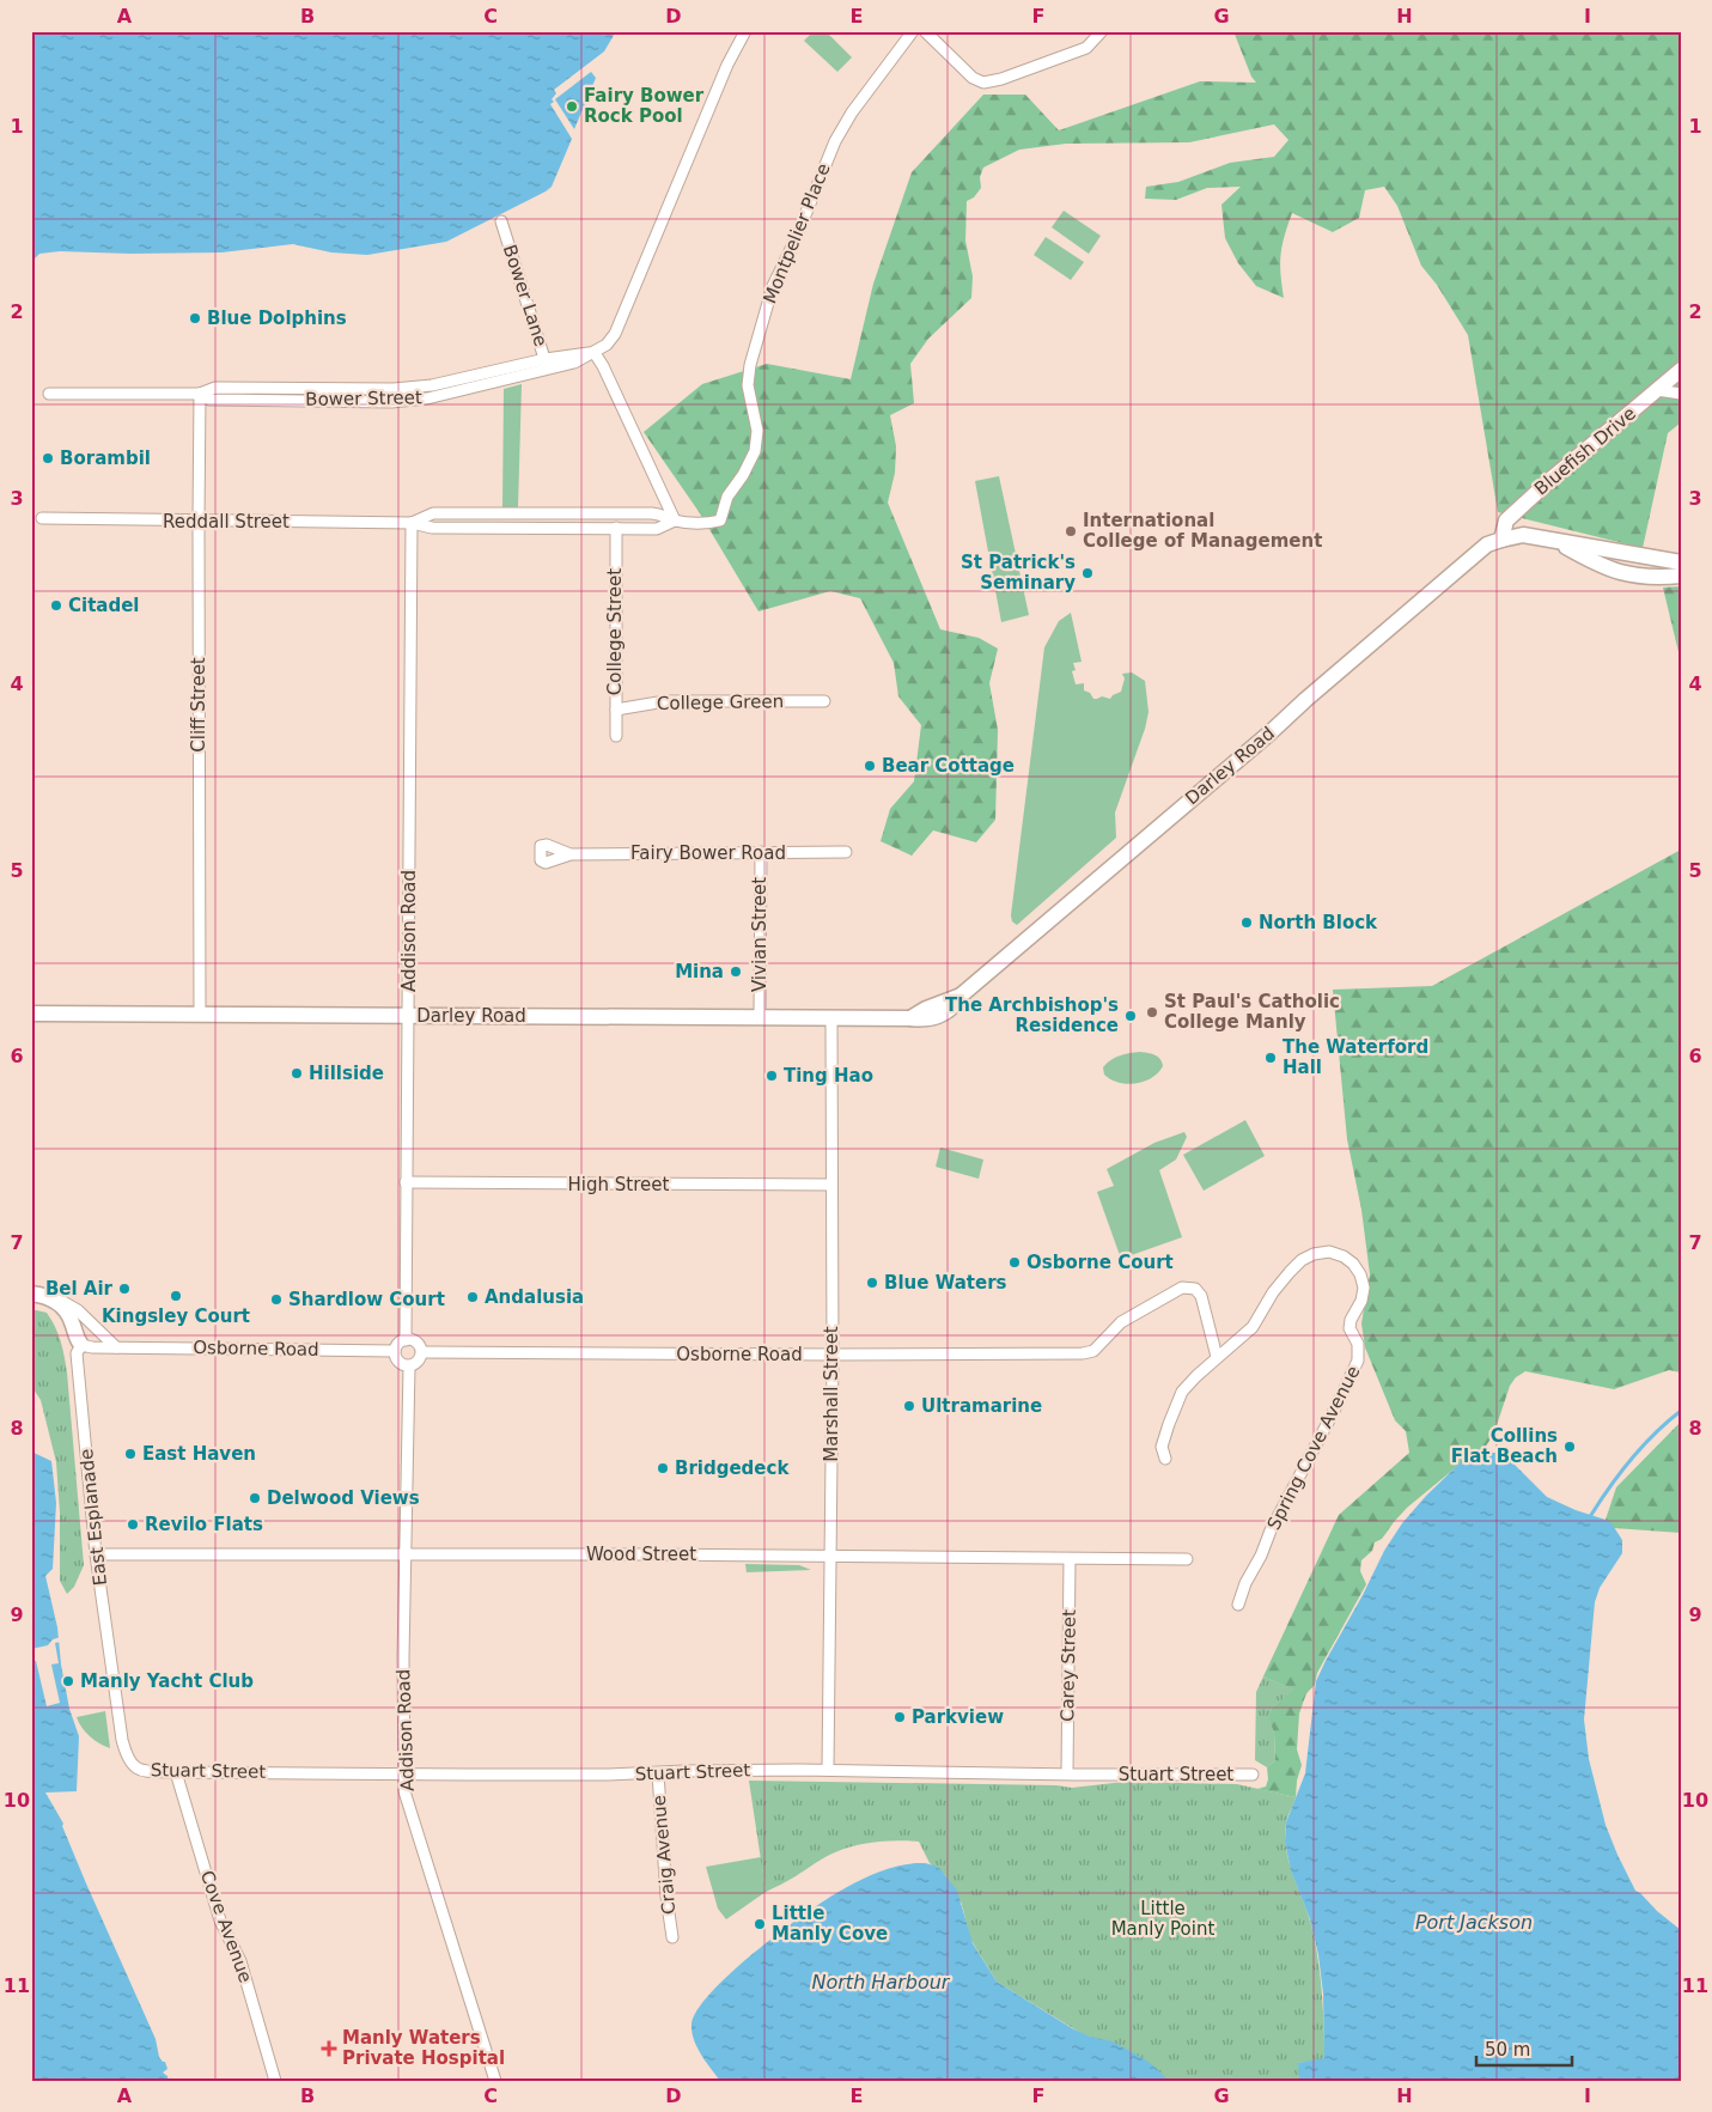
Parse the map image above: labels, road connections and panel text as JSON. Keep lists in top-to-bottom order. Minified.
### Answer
{"streets":{"street":["Montpelier Place","Bower Lane","Bower Street","Bluefish Drive","Reddall Street","College Street","College Green","Cliff Street","Darley Road","Fairy Bower Road","Addison Road","Vivian Street","High Street","Osborne Road","Marshall Street","Spring Cove Avenue","East Esplanade","Wood Street","Carey Street","Stuart Street","Craig Avenue","Cove Avenue"]},"crossings":[["Montpelier Place","Reddall Street"],["Bower Lane","Bower Street"],["Bower Street","Cliff Street"],["Bluefish Drive","Darley Road"],["Reddall Street","College Street"],["Reddall Street","Cliff Street"],["Reddall Street","Addison Road"],["College Street","College Green"],["Cliff Street","Darley Road"],["Darley Road","Addison Road"],["Darley Road","Vivian Street"],["Darley Road","Marshall Street"],["Fairy Bower Road","Vivian Street"],["Addison Road","High Street"],["Addison Road","Osborne Road"],["Addison Road","Wood Street"],["Addison Road","Stuart Street"],["High Street","Marshall Street"],["Osborne Road","Marshall Street"],["Osborne Road","Spring Cove Avenue"],["Osborne Road","East Esplanade"],["Marshall Street","Wood Street"],["Marshall Street","Stuart Street"],["East Esplanade","Wood Street"],["East Esplanade","Stuart Street"],["Wood Street","Carey Street"],["Carey Street","Stuart Street"],["Stuart Street","Craig Avenue"],["Stuart Street","Cove Avenue"]],"water":["Port Jackson","North Harbour"],"parks":["Little Manly Point"],"places":{"other":["Fairy Bower Rock Pool","Blue Dolphins","Borambil","International College of Management","St Patrick's Seminary","Citadel","Bear Cottage","North Block","Mina","St Paul's Catholic College Manly","The Archbishop's Residence","The Waterford Hall","Hillside","Ting Hao","Osborne Court","Blue Waters","Bel Air","Kingsley Court","Andalusia","Shardlow Court","Ultramarine","Collins Flat Beach","East Haven","Bridgedeck","Delwood Views","Revilo Flats","Manly Yacht Club","Parkview","Little Manly Cove"],"health":["Manly Waters Private Hospital"]},"scale_bar":"50 m","grid":{"columns":["A","B","C","D","E","F","G","H","I"],"rows":["1","2","3","4","5","6","7","8","9","10","11"]}}
